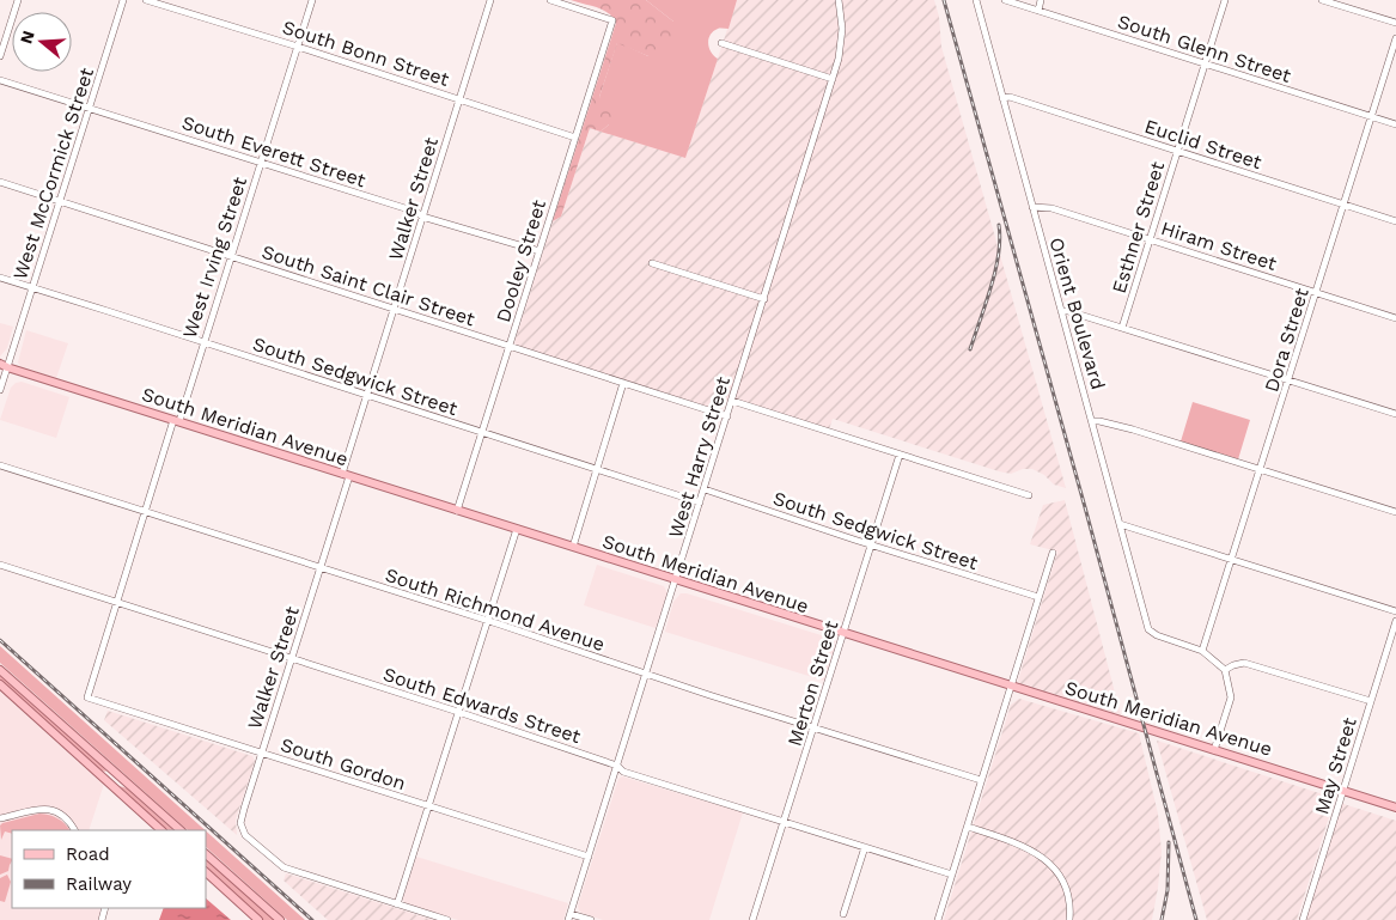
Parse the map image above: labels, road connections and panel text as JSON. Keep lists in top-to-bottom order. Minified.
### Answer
{"streets":{"main road":["South Meridian Avenue"],"street":["South Glenn Street","South Bonn Street","Euclid Street","South Everett Street","West McCormick Street","Walker Street","Esthner Street","Hiram Street","West Irving Street","Dooley Street","South Saint Clair Street","Orient Boulevard","Dora Street","South Sedgwick Street","West Harry Street","South Richmond Avenue","Merton Street","South Edwards Street","South Gordon","May Street"]},"crossings":[["South Glenn Street","Esthner Street"],["South Glenn Street","Dora Street"],["South Bonn Street","Walker Street"],["South Bonn Street","West Irving Street"],["South Bonn Street","Dooley Street"],["Euclid Street","Esthner Street"],["Euclid Street","Orient Boulevard"],["Euclid Street","Dora Street"],["South Everett Street","West McCormick Street"],["South Everett Street","Walker Street"],["South Everett Street","West Irving Street"],["South Everett Street","Dooley Street"],["West McCormick Street","South Saint Clair Street"],["West McCormick Street","South Sedgwick Street"],["West McCormick Street","South Meridian Avenue"],["Walker Street","South Saint Clair Street"],["Walker Street","South Sedgwick Street"],["Walker Street","South Meridian Avenue"],["Walker Street","South Richmond Avenue"],["Walker Street","South Edwards Street"],["Walker Street","South Gordon"],["Esthner Street","Hiram Street"],["Hiram Street","Orient Boulevard"],["Hiram Street","Dora Street"],["West Irving Street","South Saint Clair Street"],["West Irving Street","South Sedgwick Street"],["West Irving Street","South Meridian Avenue"],["West Irving Street","South Richmond Avenue"],["West Irving Street","South Edwards Street"],["West Irving Street","South Gordon"],["Dooley Street","South Saint Clair Street"],["Dooley Street","South Sedgwick Street"],["Dooley Street","South Meridian Avenue"],["South Saint Clair Street","West Harry Street"],["Orient Boulevard","Dora Street"],["South Sedgwick Street","West Harry Street"],["South Sedgwick Street","Merton Street"],["South Meridian Avenue","West Harry Street"],["South Meridian Avenue","Merton Street"],["South Meridian Avenue","May Street"],["West Harry Street","South Richmond Avenue"],["West Harry Street","South Edwards Street"],["West Harry Street","South Gordon"],["South Richmond Avenue","Merton Street"],["Merton Street","South Edwards Street"]],"legend":["Road","Railway"],"north":"left"}
